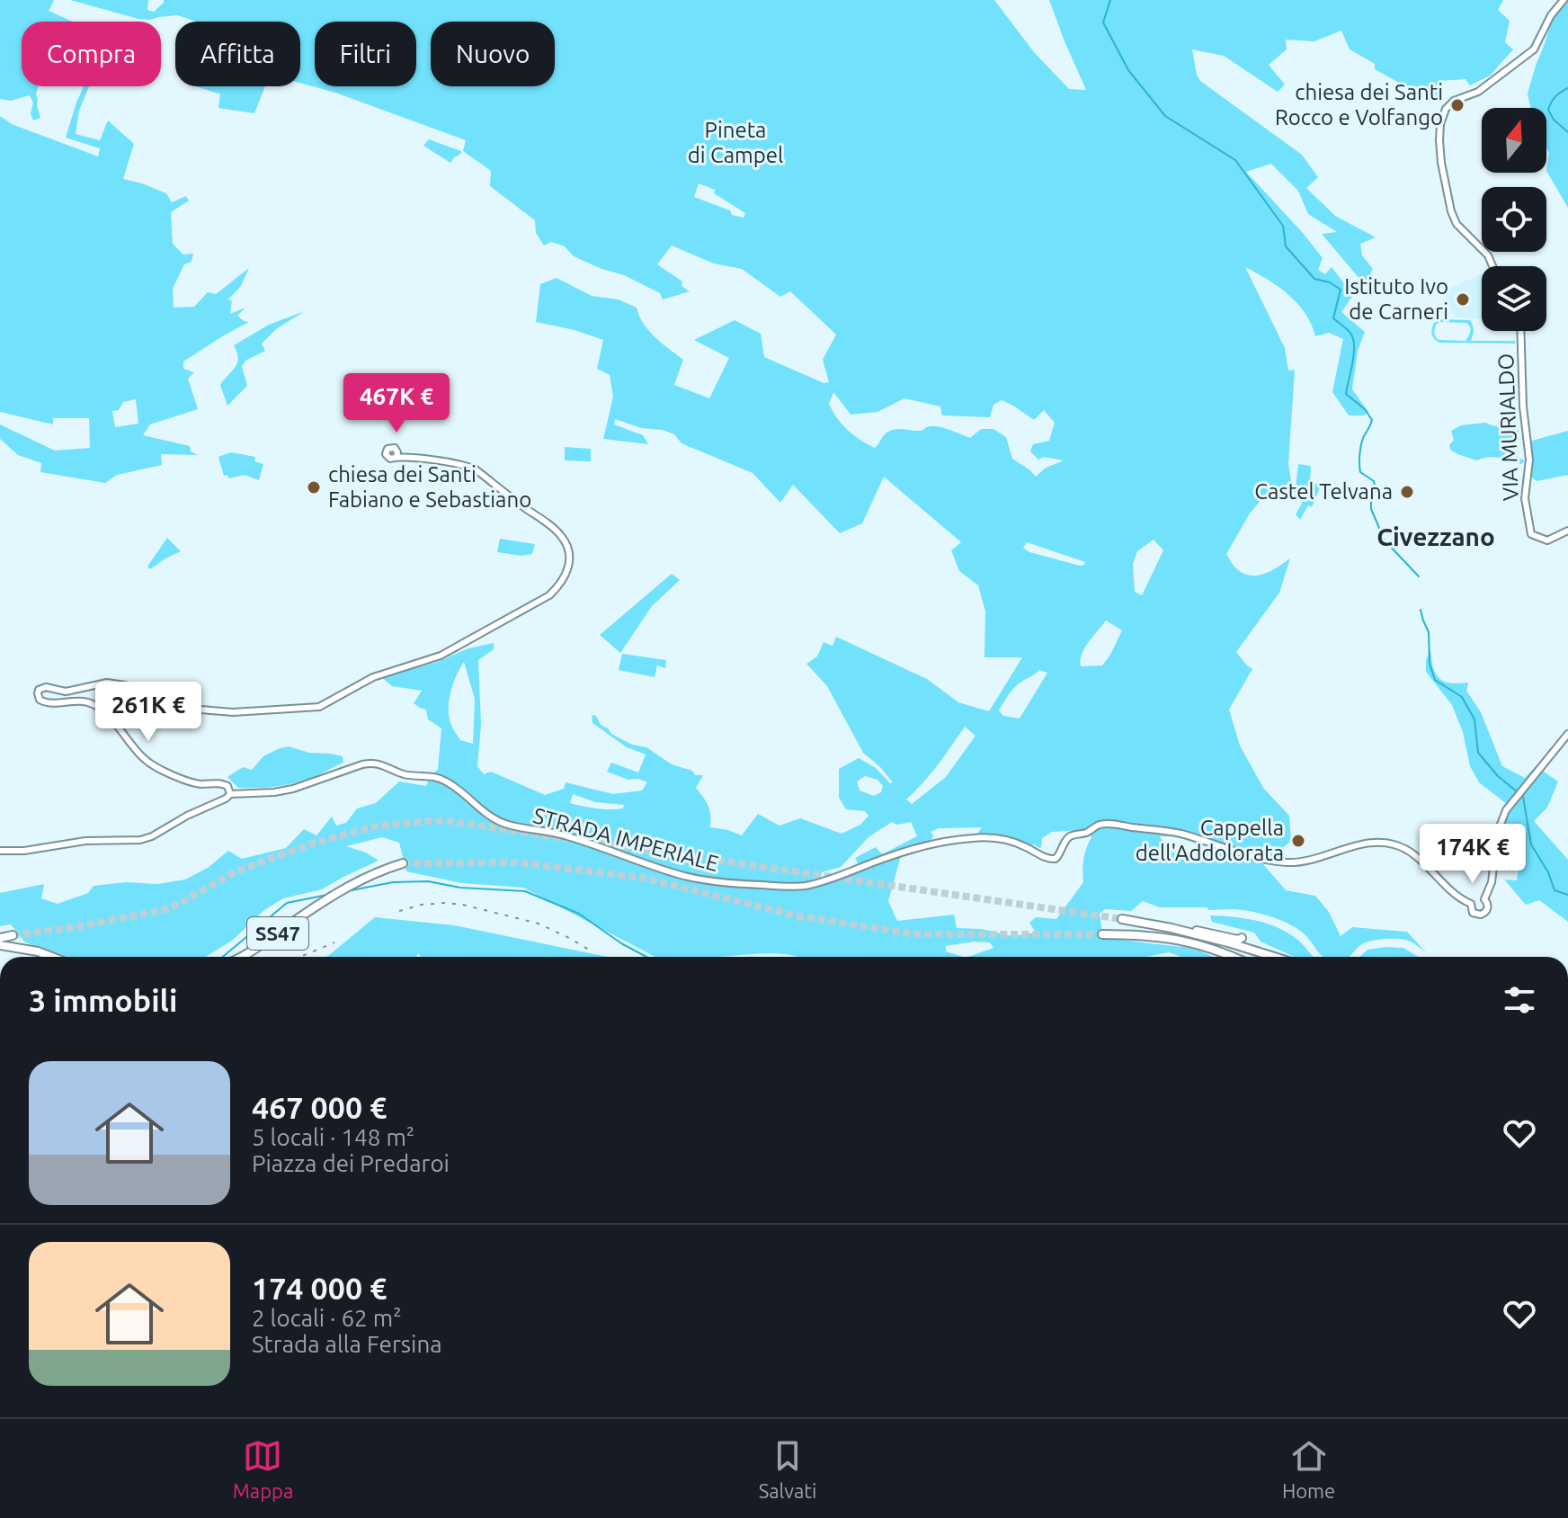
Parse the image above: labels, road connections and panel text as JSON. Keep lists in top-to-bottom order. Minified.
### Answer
{"streets":{"highway":["SS47"],"street":["VIA MURIALDO","STRADA IMPERIALE"]},"districts":["Civezzano"],"parks":["Pineta di Campel"],"places":["chiesa dei Santi Rocco e Volfango","Istituto Ivo de Carneri","chiesa dei Santi Fabiano e Sebastiano","Castel Telvana","Cappella dell'Addolorata"],"north":"top","page":{"chip":["Compra","Affitta","Filtri","Nuovo"],"price":["467K €","261K €","174K €"],"heading":"3 immobili","list":[{"name":"467 000 €","note":"5 locali · 148 m² · Piazza dei Predaroi"},{"name":"174 000 €","note":"2 locali · 62 m² · Strada alla Fersina"}],"tabs":["Mappa","Salvati","Home"]}}
